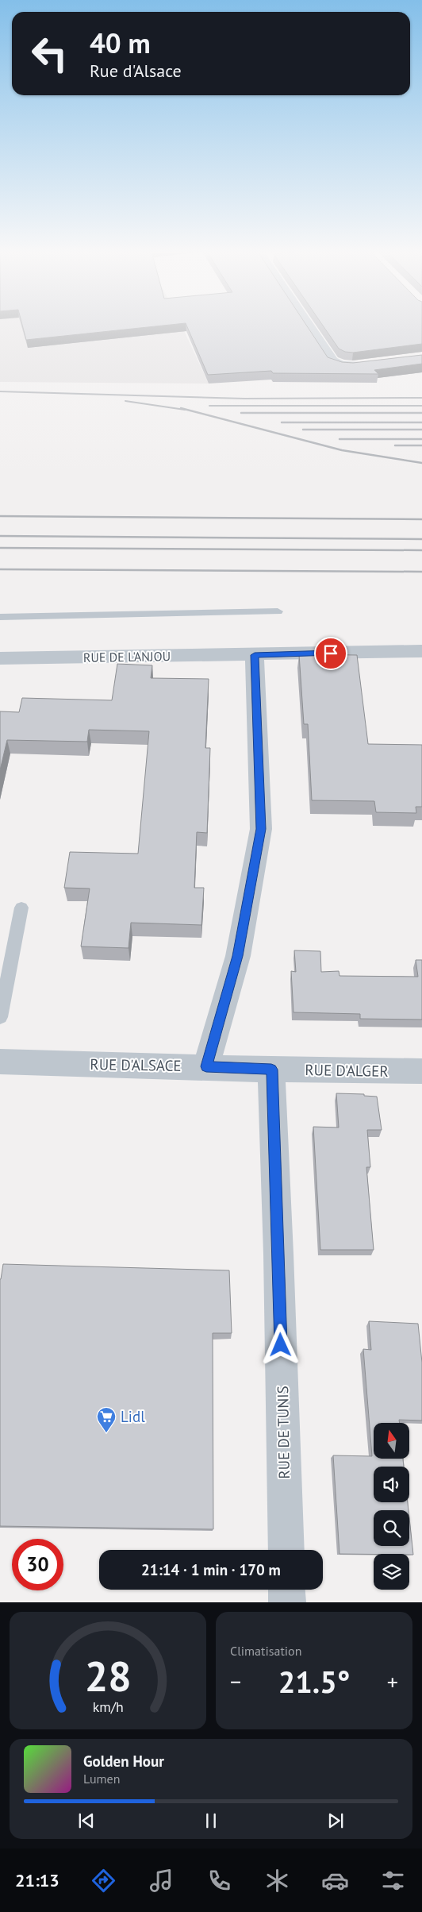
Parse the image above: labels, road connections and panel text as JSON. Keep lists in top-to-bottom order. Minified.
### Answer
{"streets":{"street":["RUE DE L'ANJOU","RUE D'ALSACE","RUE D'ALGER","RUE DE TUNIS"]},"crossings":[["RUE D'ALSACE","RUE D'ALGER"],["RUE D'ALSACE","RUE DE TUNIS"],["RUE D'ALGER","RUE DE TUNIS"]],"places":{"supermarket":["Lidl"]},"north":"top","page":{"turn":["40 m","Rue d'Alsace"],"limit":"30","trip":"21:14 · 1 min · 170 m","tile":"Climatisation","heat":["−","21.5°","+"],"song":["Golden Hour","Lumen"],"tabs":"21:13","gauge":["28","km/h"]}}
